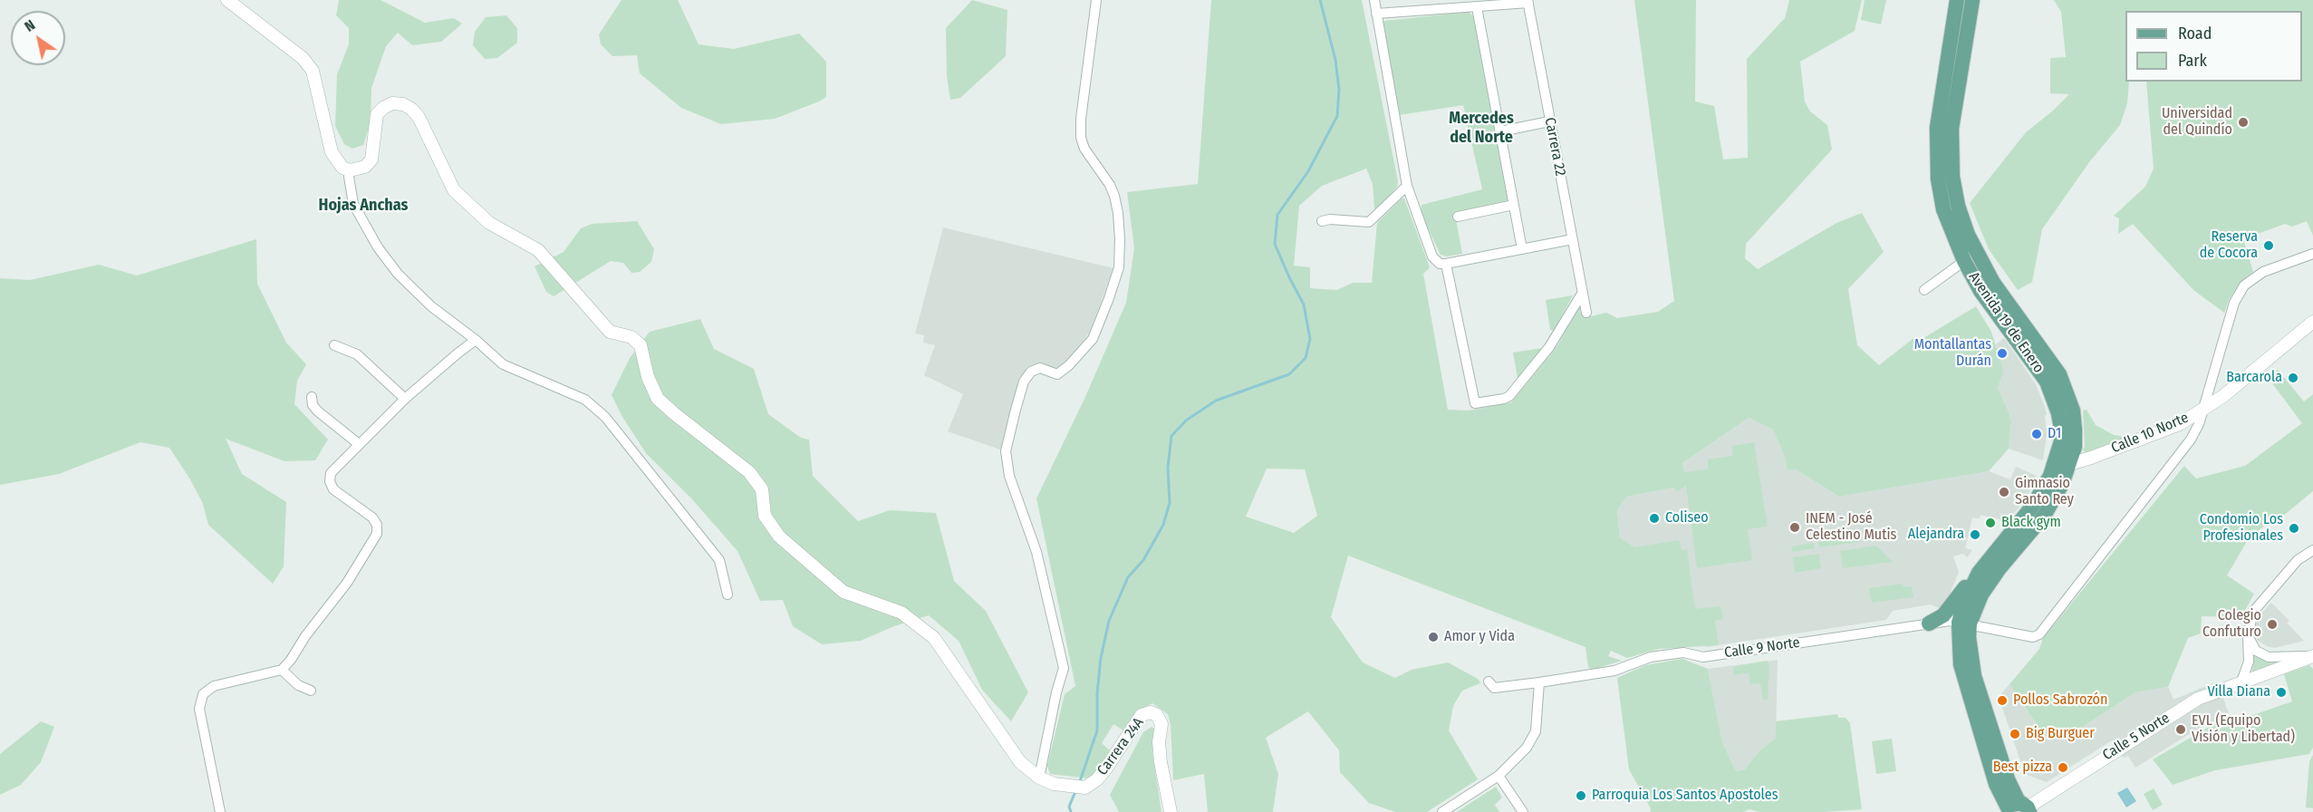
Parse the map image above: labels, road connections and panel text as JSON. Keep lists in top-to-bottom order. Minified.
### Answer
{"streets":{"main road":["Avenida 19 de Enero"],"street":["Carrera 22","Calle 10 Norte","Calle 9 Norte","Calle 5 Norte","Carrera 24A"]},"crossings":[["Avenida 19 de Enero","Calle 10 Norte"],["Avenida 19 de Enero","Calle 9 Norte"],["Avenida 19 de Enero","Calle 5 Norte"],["Calle 10 Norte","Calle 9 Norte"]],"districts":["Mercedes del Norte","Hojas Anchas"],"places":["Universidad del Quindío","Reserva de Cocora","Montallantas Durán","Barcarola","D1","Gimnasio Santo Rey","Coliseo","Black gym","INEM - José Celestino Mutis","Condomio Los Profesionales","Alejandra","Colegio Confuturo","Amor y Vida","Villa Diana","Pollos Sabrozón","EVL (Equipo Visión y Libertad)","Big Burguer","Best pizza","Parroquia Los Santos Apostoles"],"legend":["Road","Park"],"north":"top left"}
